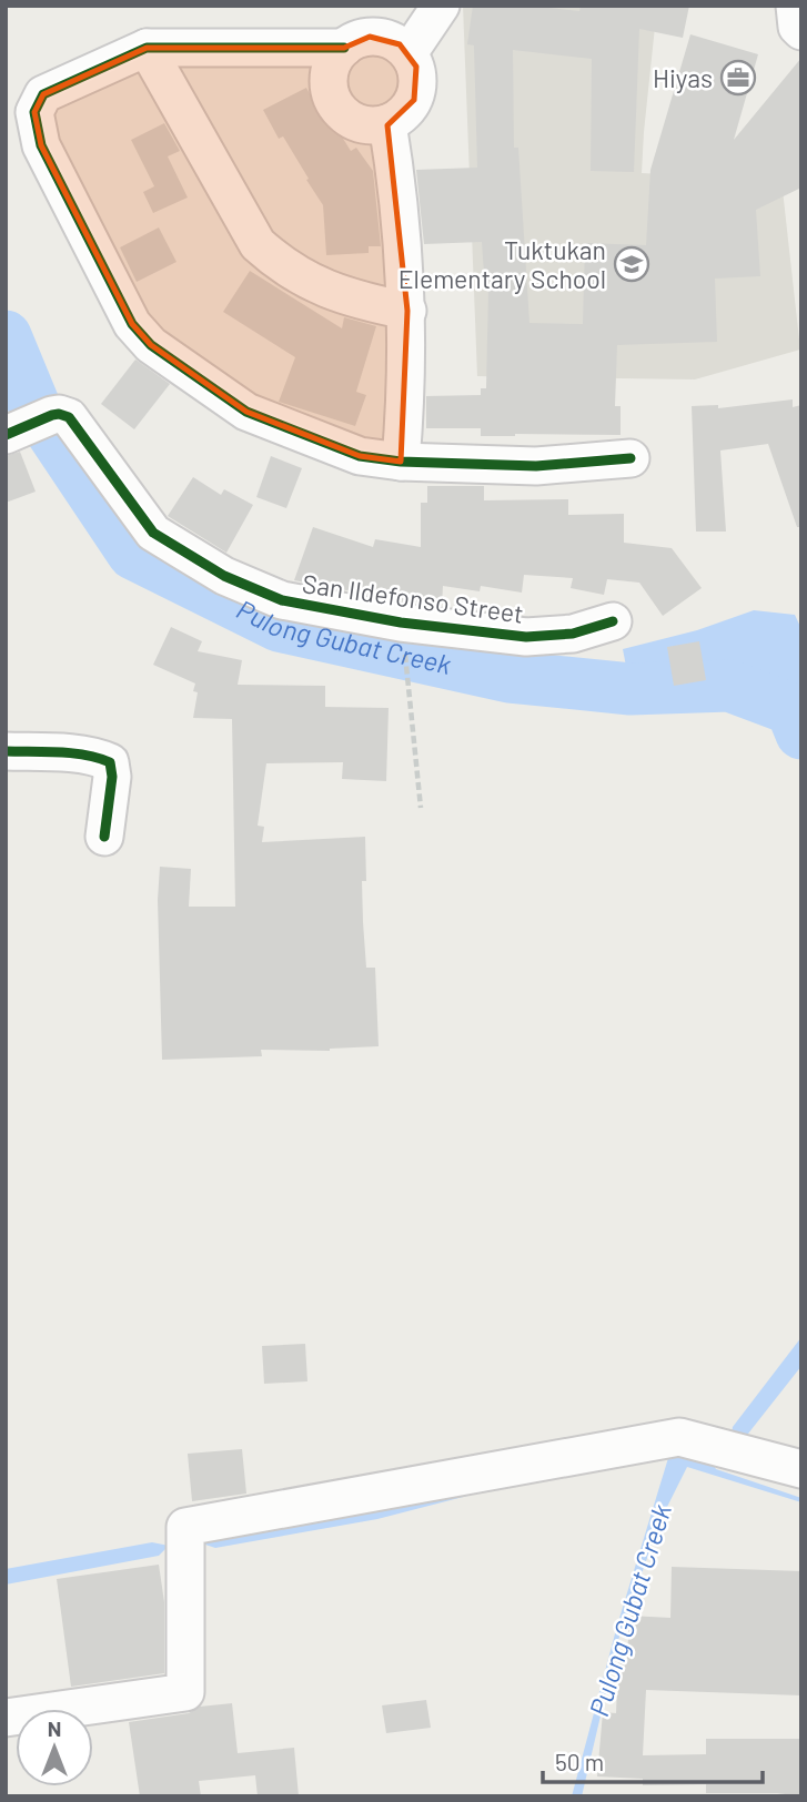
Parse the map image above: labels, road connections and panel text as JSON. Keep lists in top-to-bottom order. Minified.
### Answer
{"streets":{"street":["San Ildefonso Street"]},"water":["Pulong Gubat Creek"],"places":{"office":["Hiyas"],"school or university":["Tuktukan Elementary School"]},"scale_bar":"50 m","north":"top"}
